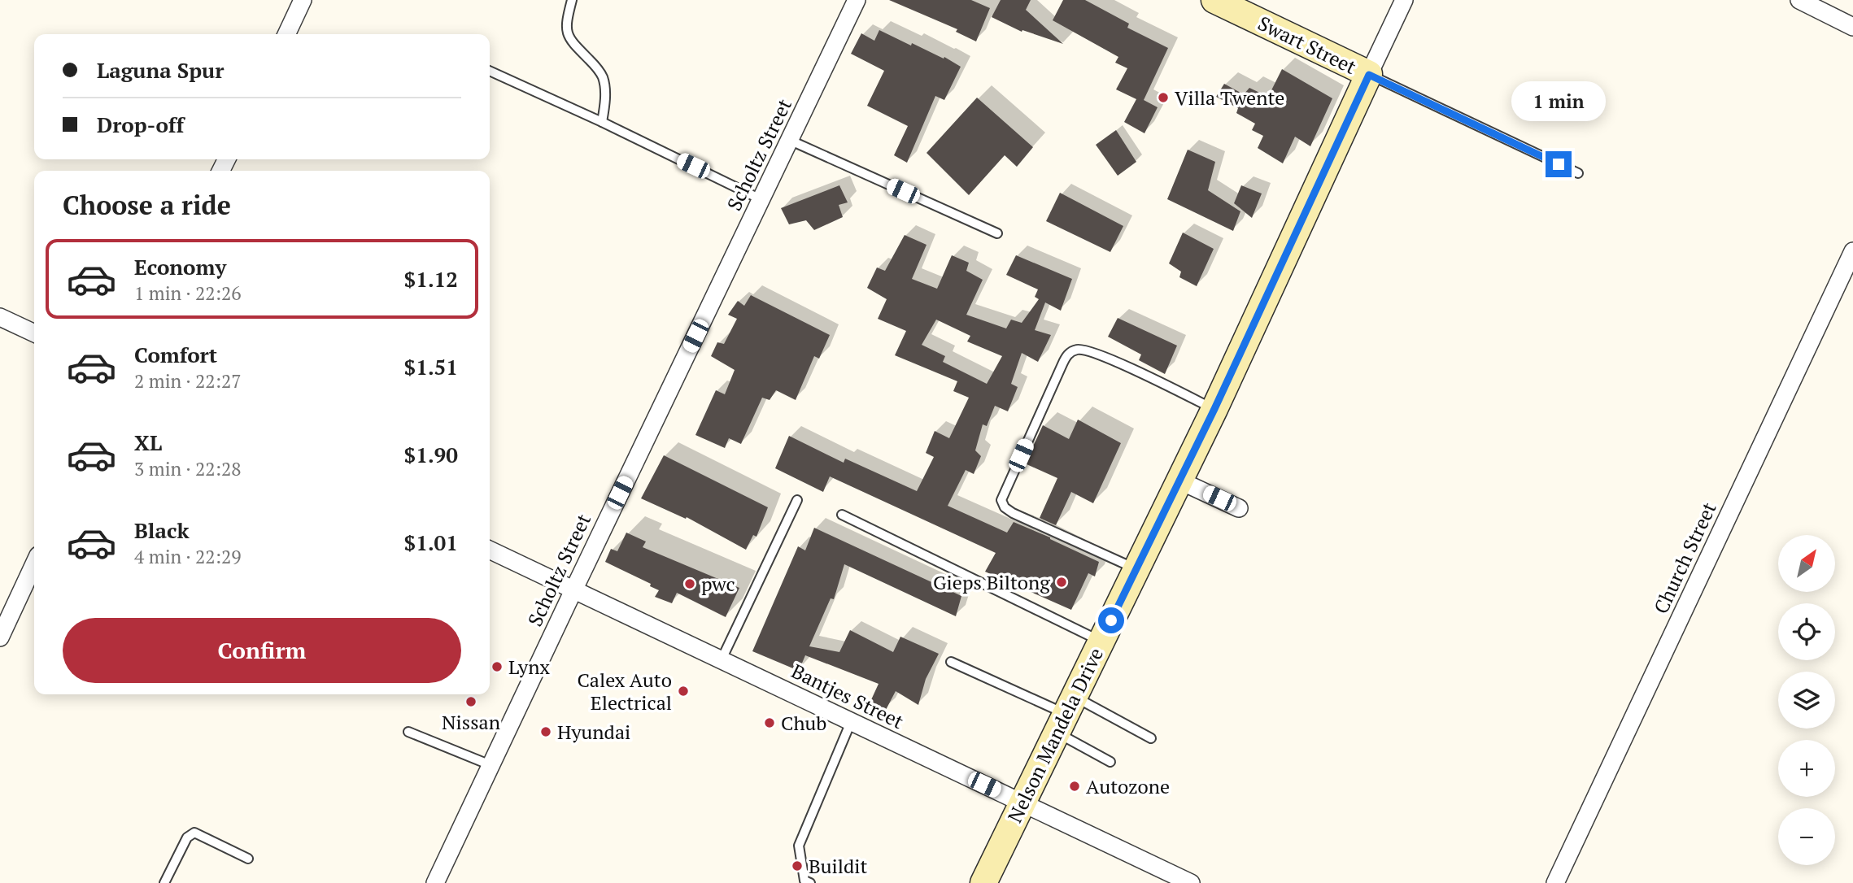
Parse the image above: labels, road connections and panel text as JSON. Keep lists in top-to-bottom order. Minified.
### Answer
{"streets":{"main road":["Swart Street","Nelson Mandela Drive"],"street":["Scholtz Street","Church Street","Bantjes Street"]},"crossings":[["Swart Street","Nelson Mandela Drive"],["Scholtz Street","Bantjes Street"],["Bantjes Street","Nelson Mandela Drive"]],"places":["Villa Twente","Gieps Biltong","pwc","Lynx","Calex Auto Electrical","Nissan","Chub","Hyundai","Autozone","Buildit"],"north":"top right","page":{"banner":["Laguna Spur","Drop-off"],"bubble":"1 min","heading":"Choose a ride","list":[{"name":"Economy","note":"1 min · 22:26","value":"$1.12"},{"name":"Comfort","note":"2 min · 22:27","value":"$1.51"},{"name":"XL","note":"3 min · 22:28","value":"$1.90"},{"name":"Black","note":"4 min · 22:29","value":"$1.01"}],"map_buttons":["+","−"],"buttons":"Confirm"}}
